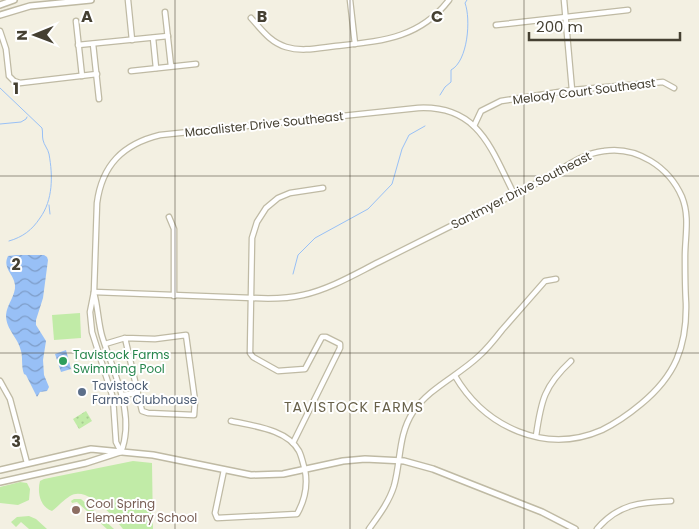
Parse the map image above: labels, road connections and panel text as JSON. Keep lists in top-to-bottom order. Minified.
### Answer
{"streets":{"street":["Melody Court Southeast","Macalister Drive Southeast","Santmyer Drive Southeast"]},"crossings":[["Melody Court Southeast","Macalister Drive Southeast"],["Macalister Drive Southeast","Santmyer Drive Southeast"]],"districts":["TAVISTOCK FARMS"],"places":["Tavistock Farms Swimming Pool","Tavistock Farms Clubhouse","Cool Spring Elementary School"],"scale_bar":"200 m","north":"left","grid":{"columns":["A","B","C"],"rows":["1","2","3"]}}
